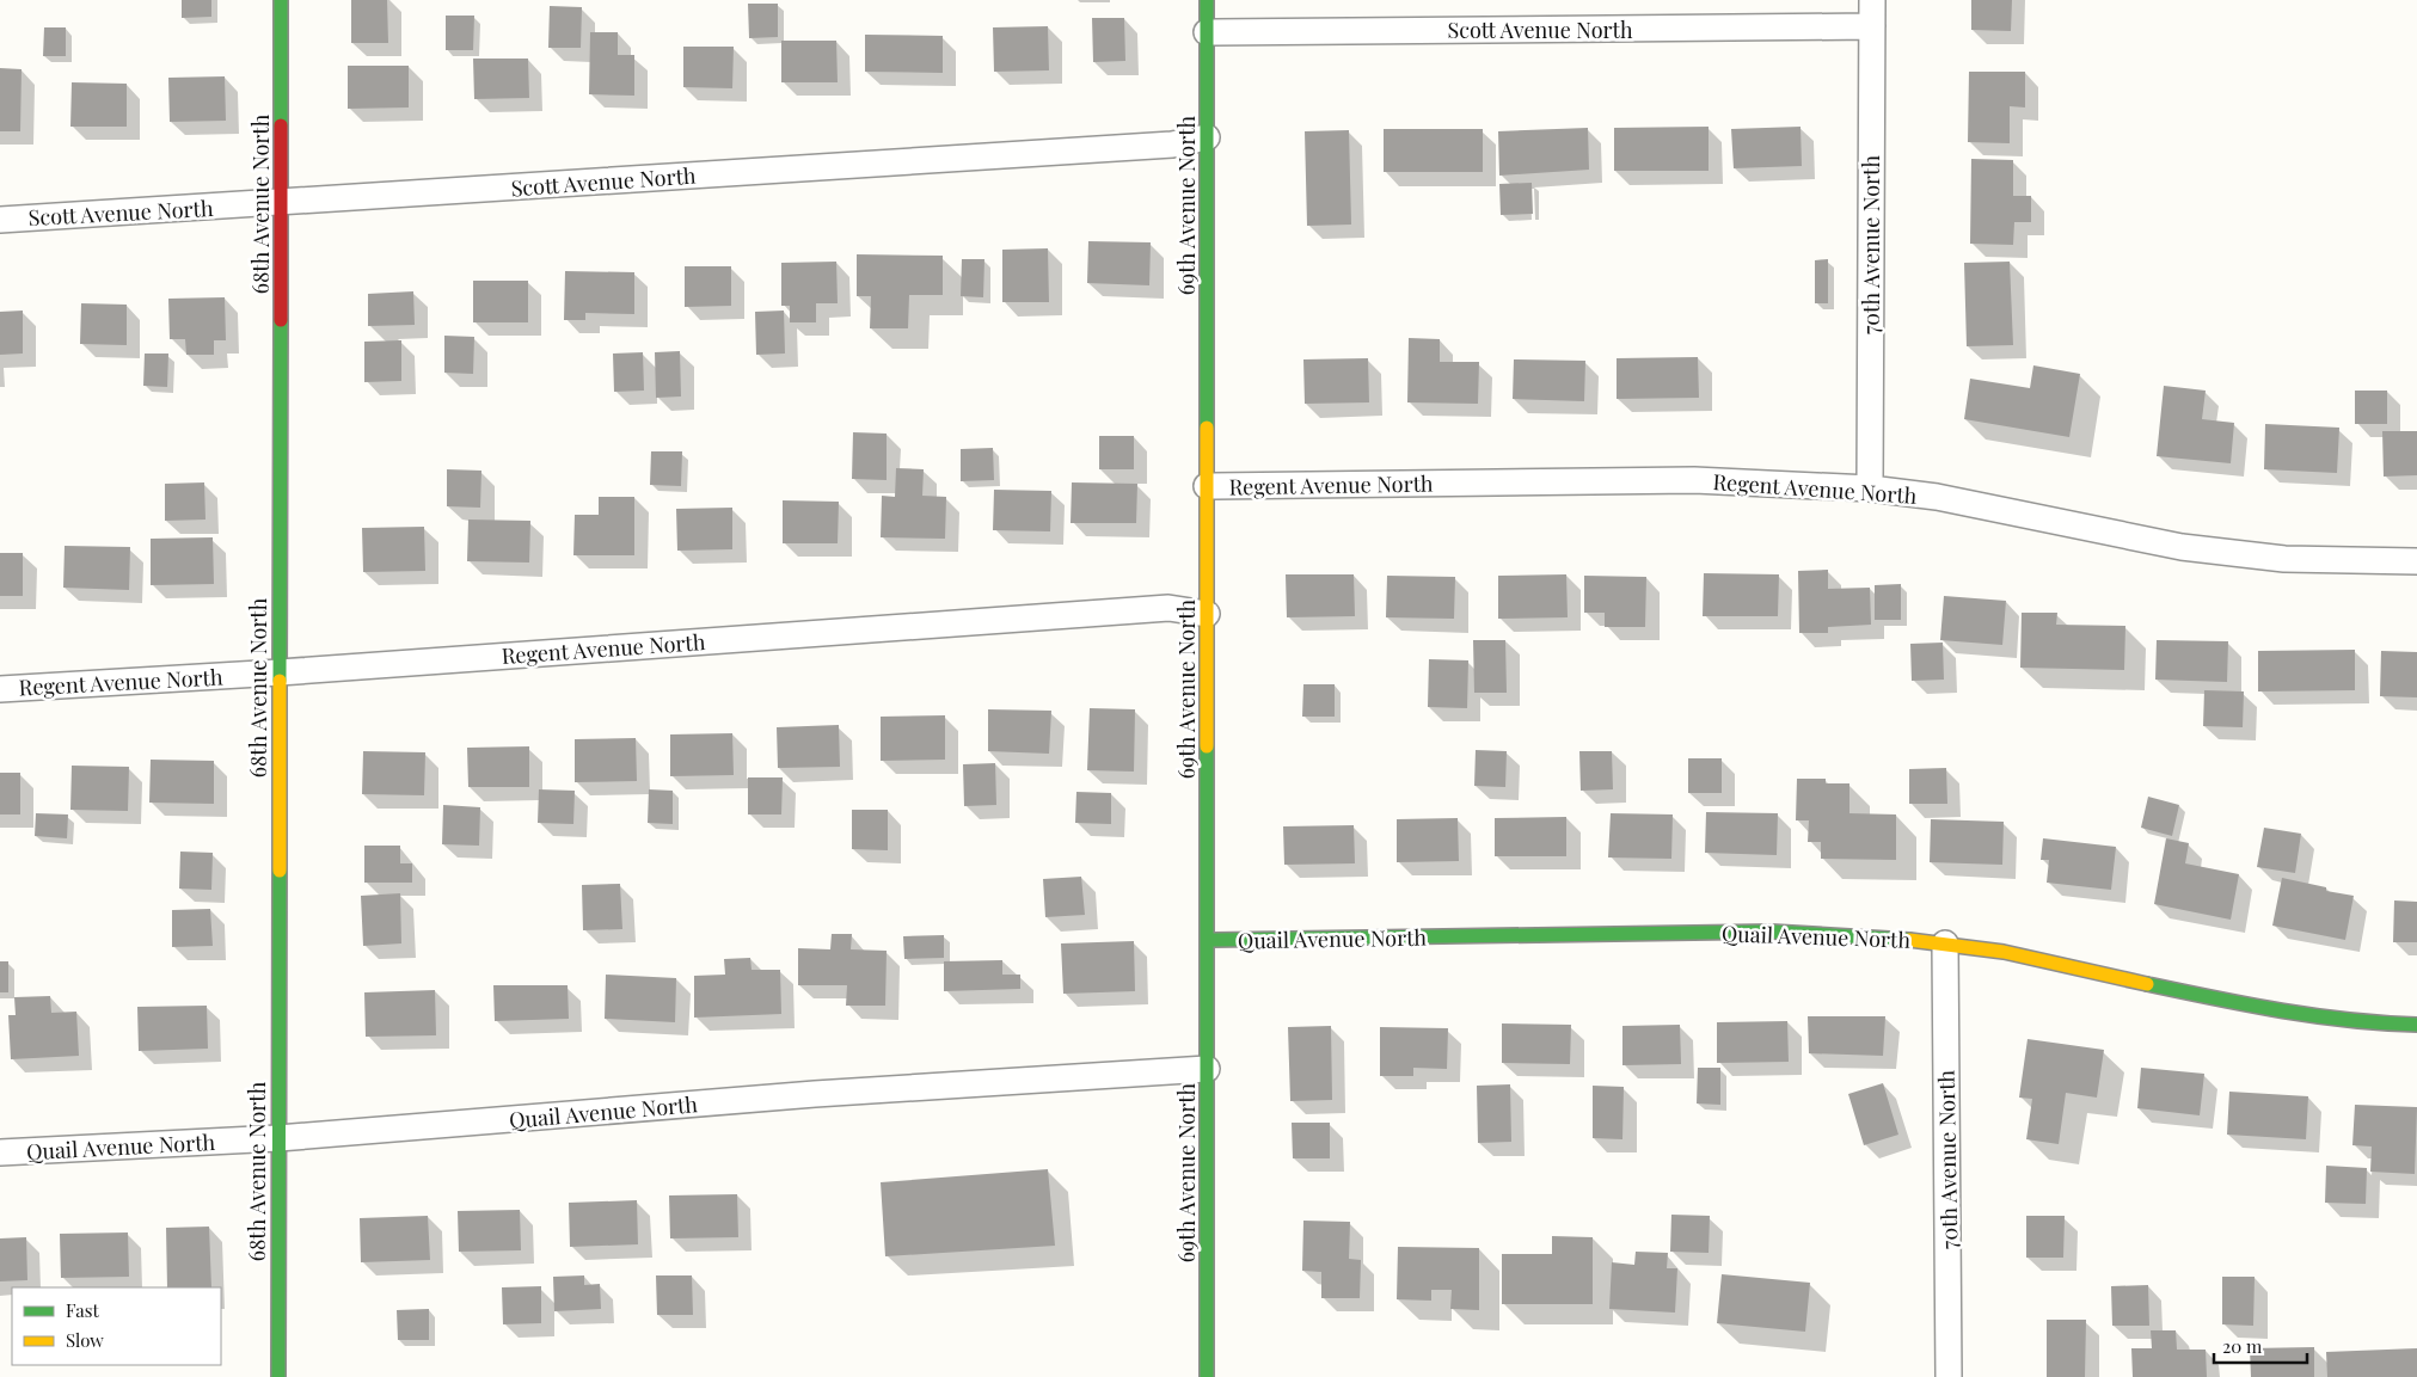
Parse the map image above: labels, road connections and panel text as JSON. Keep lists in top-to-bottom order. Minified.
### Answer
{"streets":{"street":["Scott Avenue North","68th Avenue North","69th Avenue North","70th Avenue North","Regent Avenue North","Quail Avenue North"]},"crossings":[["Scott Avenue North","68th Avenue North"],["Scott Avenue North","69th Avenue North"],["Scott Avenue North","70th Avenue North"],["68th Avenue North","Regent Avenue North"],["68th Avenue North","Quail Avenue North"],["69th Avenue North","Regent Avenue North"],["69th Avenue North","Quail Avenue North"],["70th Avenue North","Regent Avenue North"],["70th Avenue North","Quail Avenue North"]],"legend":["Fast","Slow"],"scale_bar":"20 m"}
